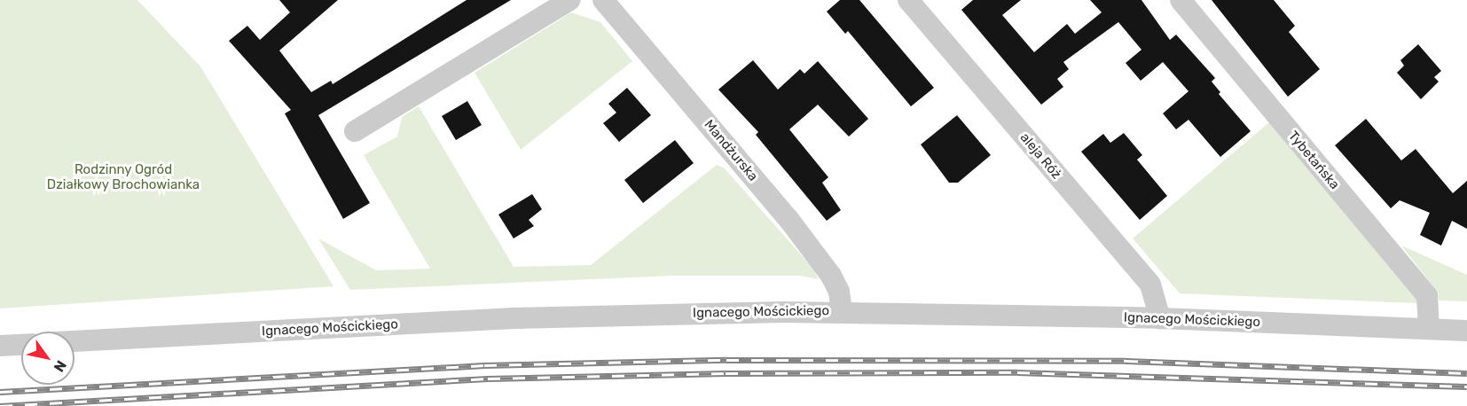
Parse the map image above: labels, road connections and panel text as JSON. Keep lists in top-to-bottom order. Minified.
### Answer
{"streets":{"street":["Mandżurska","aleja Róż","Tybetańska","Ignacego Mościckiego"]},"crossings":[["Mandżurska","Ignacego Mościckiego"],["aleja Róż","Ignacego Mościckiego"],["Tybetańska","Ignacego Mościckiego"]],"parks":["Rodzinny Ogród Działkowy Brochowianka"],"north":"bottom right"}
